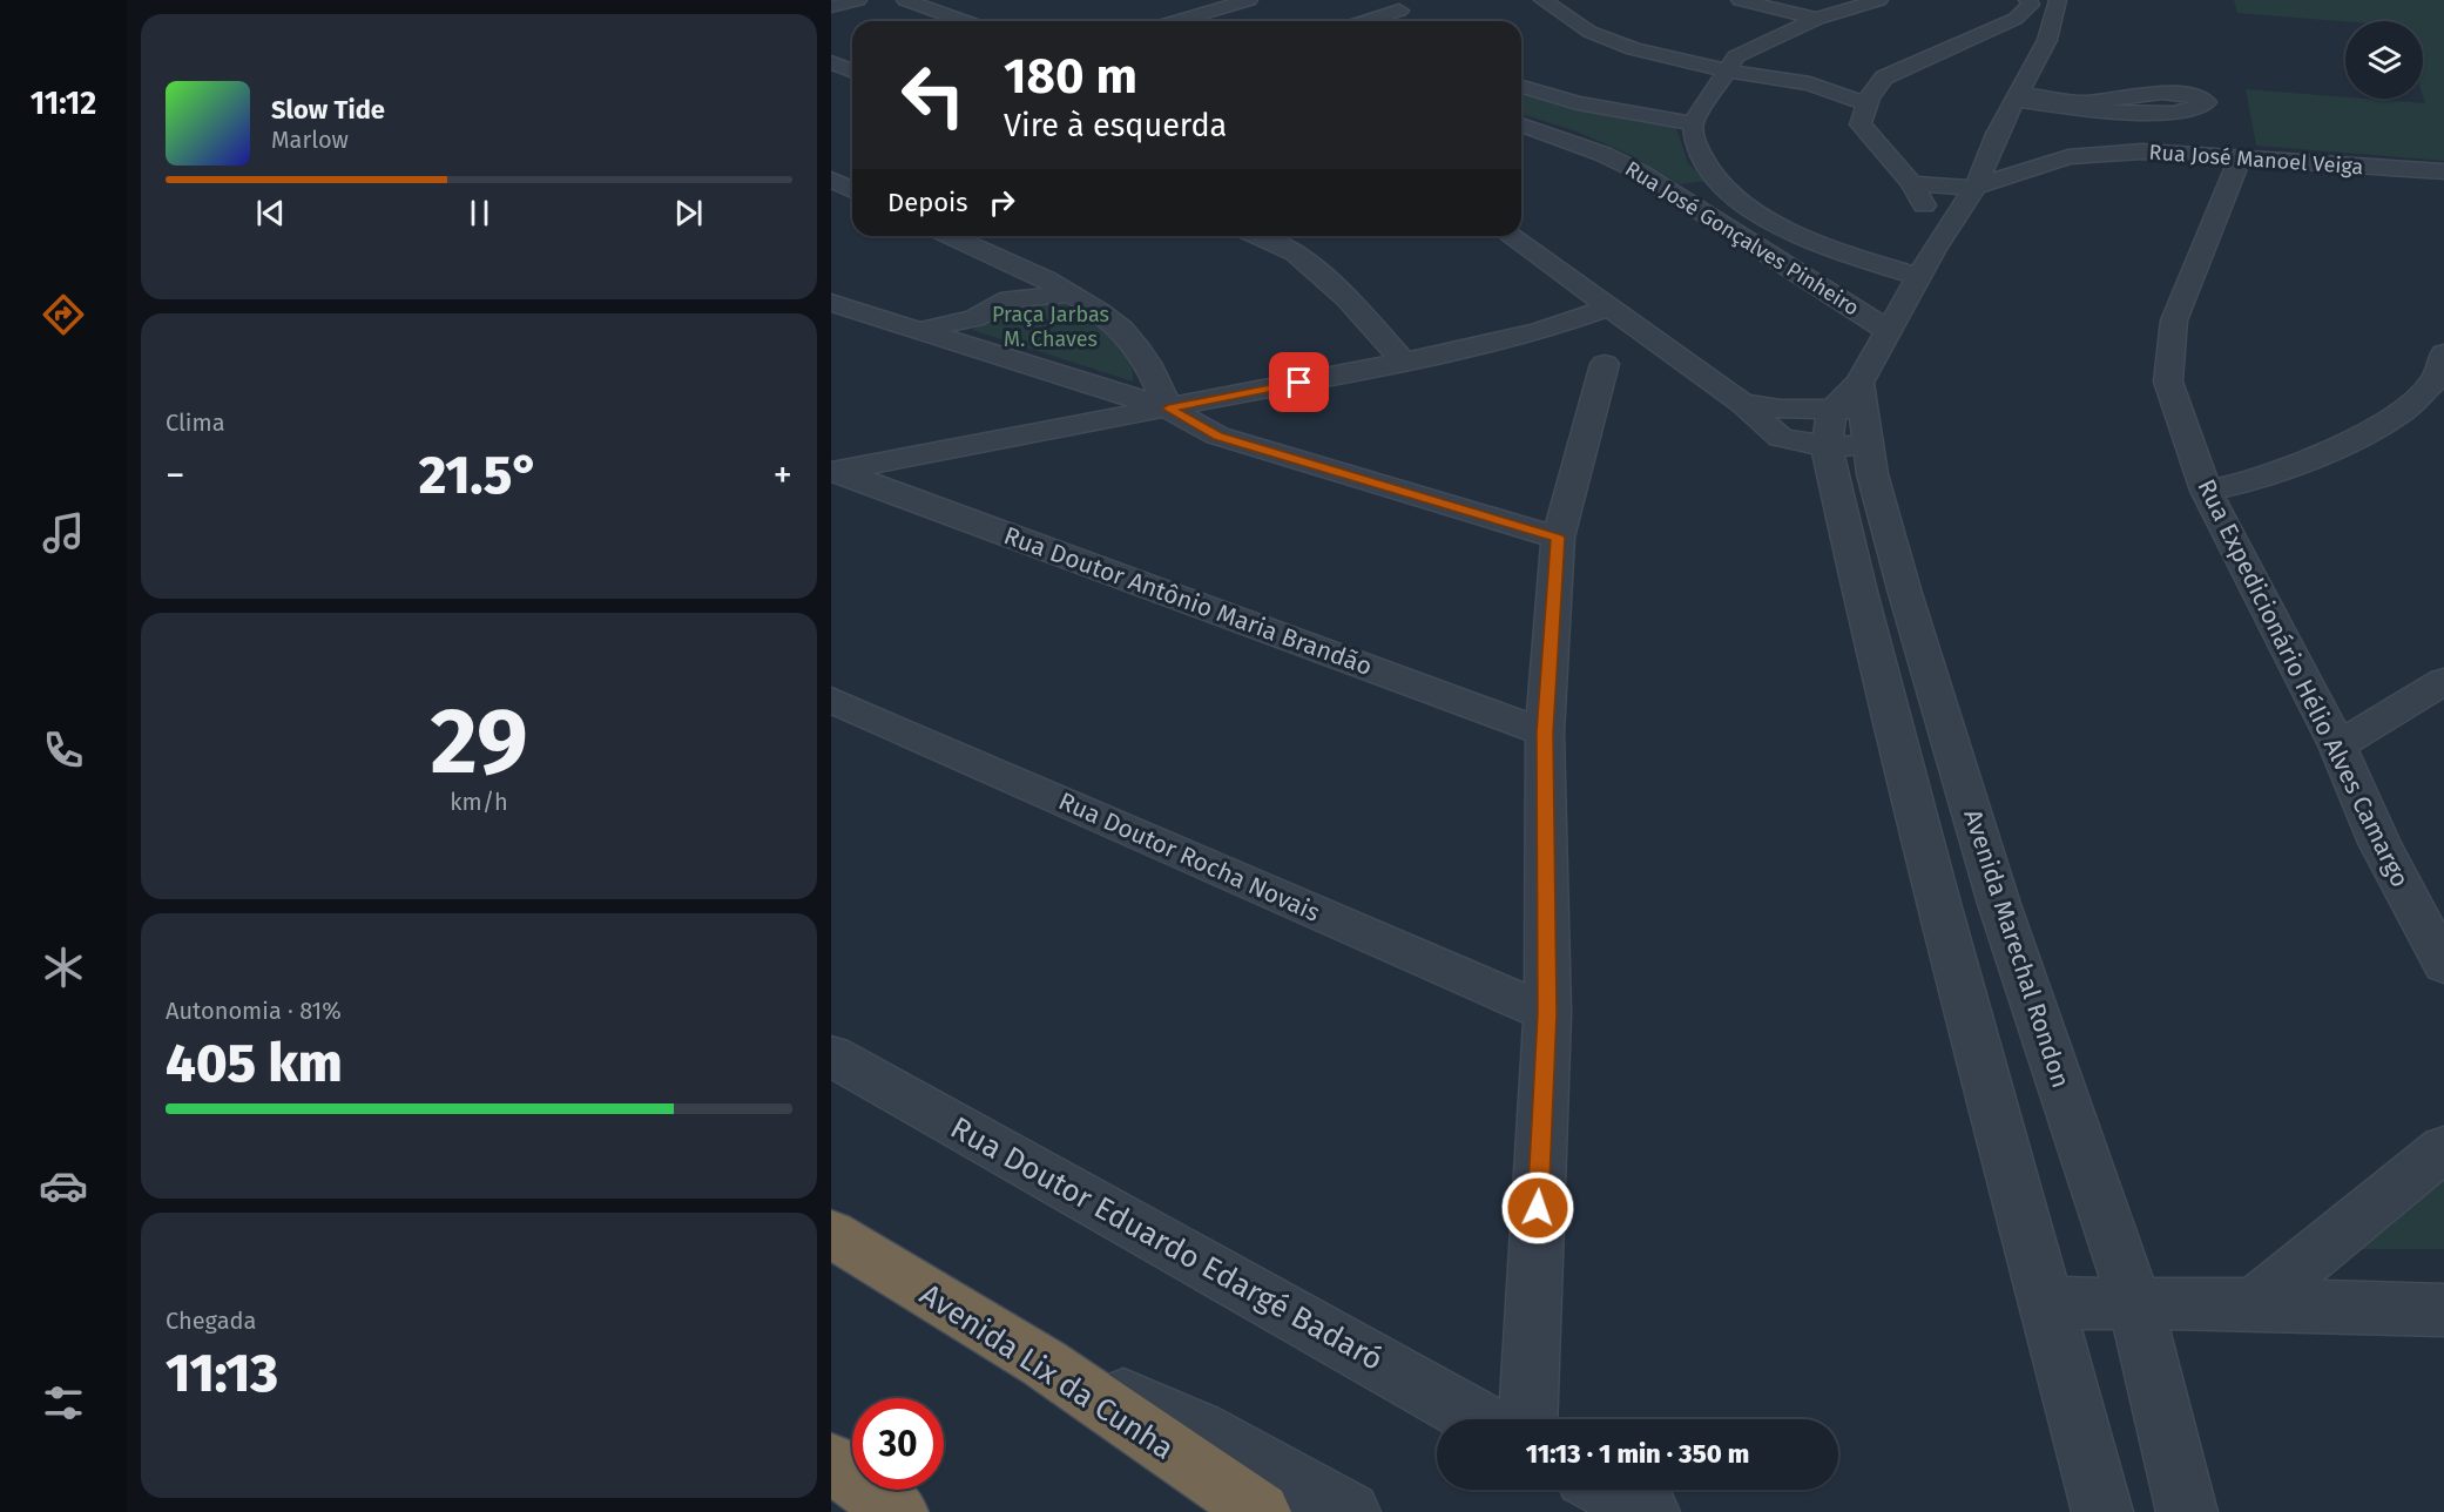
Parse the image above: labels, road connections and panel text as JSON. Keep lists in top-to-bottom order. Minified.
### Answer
{"streets":{"highway":["Avenida Lix da Cunha"],"street":["Rua José Manoel Veiga","Rua José Gonçalves Pinheiro","Rua Doutor Antônio Maria Brandão","Rua Expedicionário Hélio Alves Camargo","Rua Doutor Rocha Novais","Avenida Marechal Rondon","Rua Doutor Eduardo Edargé Badaró"]},"crossings":[["Rua José Manoel Veiga","Rua Expedicionário Hélio Alves Camargo"]],"parks":["Praça Jarbas M. Chaves"],"page":{"tabs":"11:12","turn":["180 m","Vire à esquerda"],"song":["Slow Tide","Marlow"],"then":"Depois","tile":["Clima",["29","km/h"],["Autonomia · 81%","405 km"],["Chegada","11:13"]],"heat":["−","21.5°","+"],"limit":"30","trip":"11:13 · 1 min · 350 m"}}
